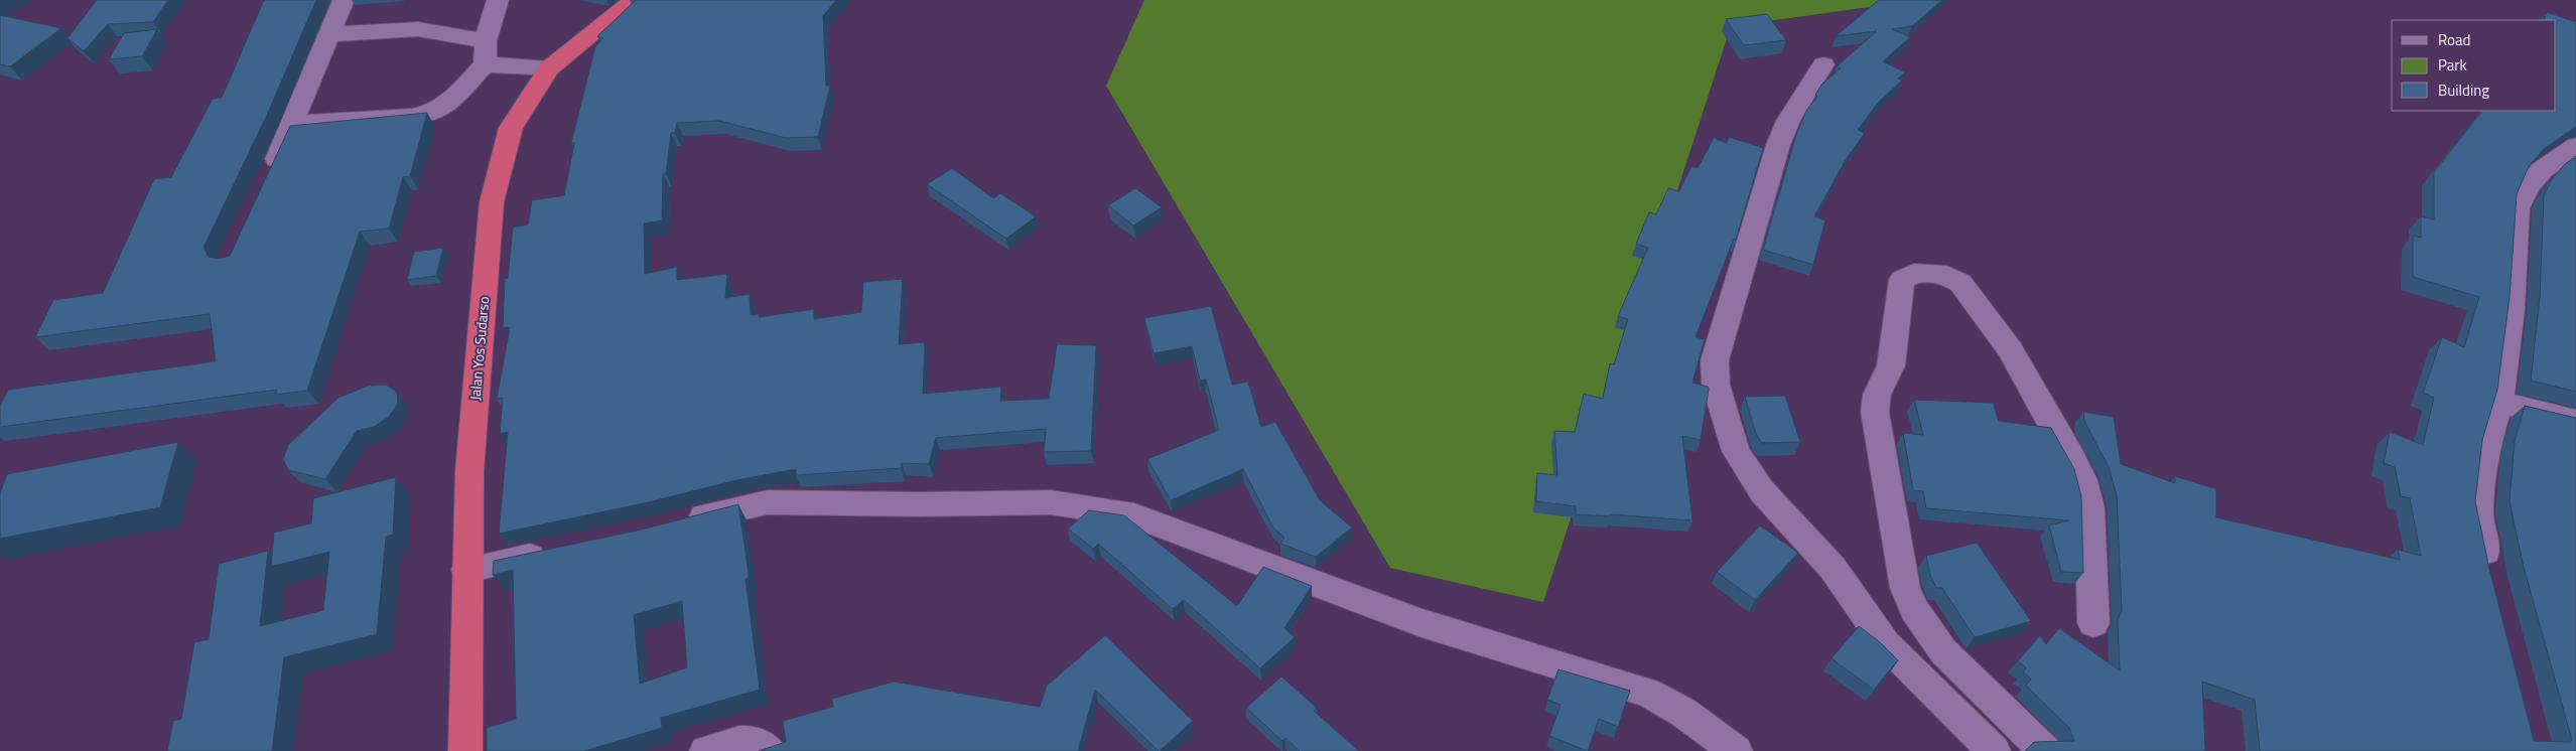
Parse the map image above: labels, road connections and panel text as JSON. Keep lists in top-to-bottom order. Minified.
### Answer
{"streets":{"highway":["Jalan Yos Sudarso"]},"legend":["Road","Park","Building"]}
